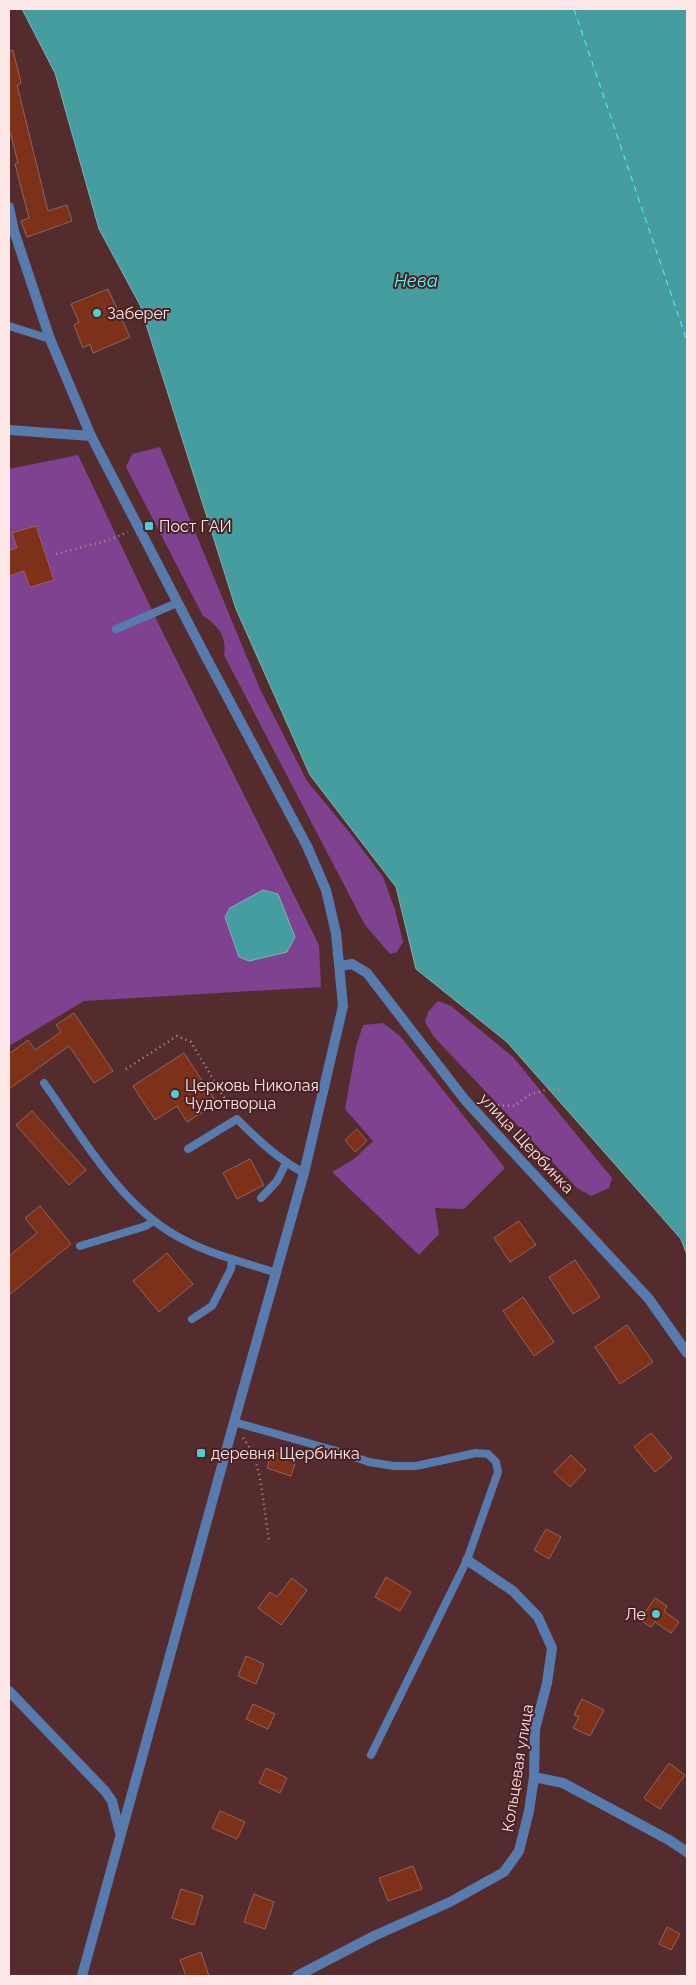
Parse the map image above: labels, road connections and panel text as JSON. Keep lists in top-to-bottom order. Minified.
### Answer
{"streets":{"street":["улица Щербинка","Кольцевая улица"]},"water":["Нева"],"places":{"other":["Заберег","Церковь Николая Чудотворца","Ле"],"transit":["Пост ГАИ","деревня Щербинка"]}}
